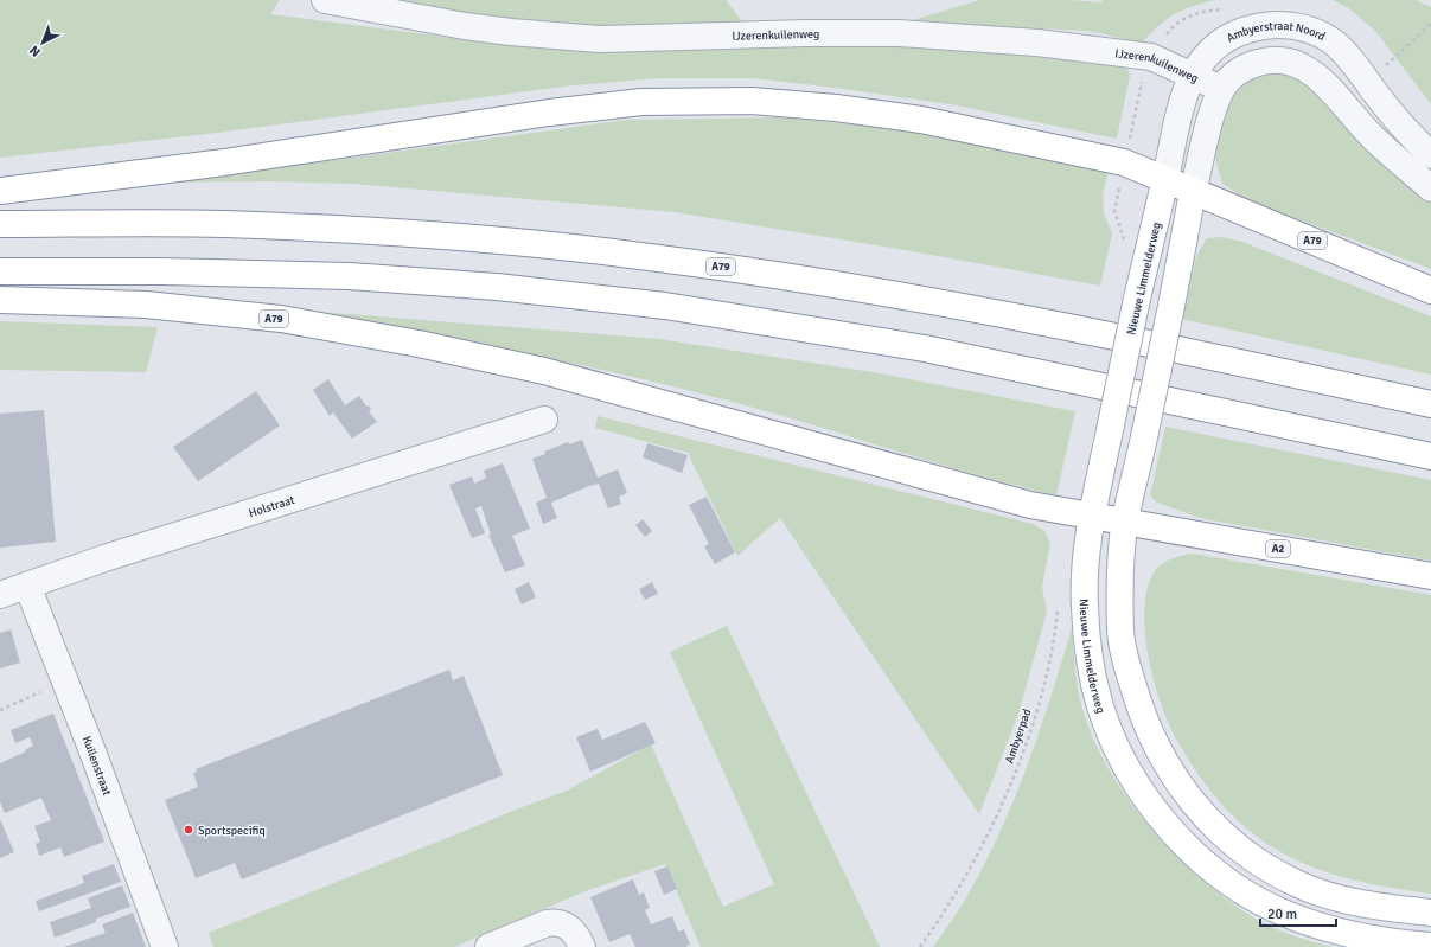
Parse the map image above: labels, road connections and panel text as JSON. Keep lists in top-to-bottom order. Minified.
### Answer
{"streets":{"main road":["A79","Nieuwe Limmelderweg","A2"],"street":["IJzerenkuilenweg","Ambyerstraat Noord","Holstraat","Kuilenstraat"],"path":["Ambyerpad"]},"crossings":[["IJzerenkuilenweg","Ambyerstraat Noord"],["Ambyerstraat Noord","A79"],["Ambyerstraat Noord","Nieuwe Limmelderweg"],["A79","Nieuwe Limmelderweg"],["Holstraat","Kuilenstraat"]],"places":["Sportspecifiq"],"scale_bar":"20 m","north":"bottom left"}
